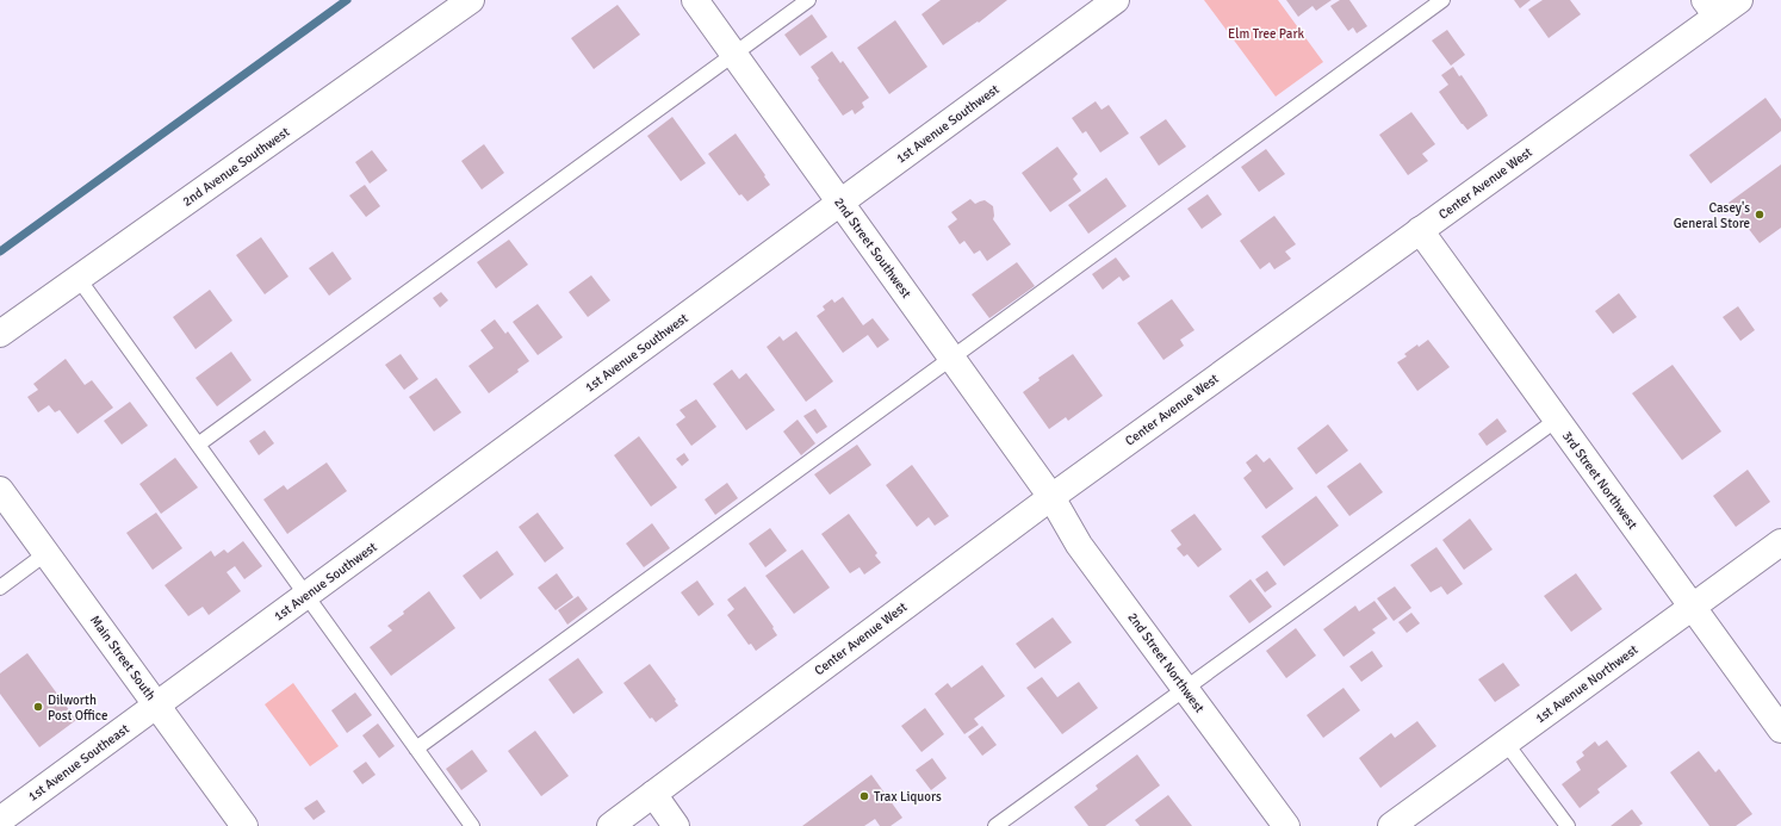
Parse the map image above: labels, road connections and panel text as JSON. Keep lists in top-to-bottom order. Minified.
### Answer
{"streets":{"street":["1st Avenue Southwest","2nd Avenue Southwest","Center Avenue West","2nd Street Southwest","3rd Street Northwest","Main Street South","2nd Street Northwest","1st Avenue Northwest","1st Avenue Southeast"]},"crossings":[["1st Avenue Southwest","2nd Street Southwest"],["1st Avenue Southwest","Main Street South"],["1st Avenue Southwest","1st Avenue Southeast"],["Center Avenue West","2nd Street Southwest"],["Center Avenue West","3rd Street Northwest"],["Center Avenue West","2nd Street Northwest"],["2nd Street Southwest","2nd Street Northwest"],["3rd Street Northwest","1st Avenue Northwest"],["Main Street South","1st Avenue Southeast"]],"parks":["Elm Tree Park"],"places":["Casey's General Store","Dilworth Post Office","Trax Liquors"]}
